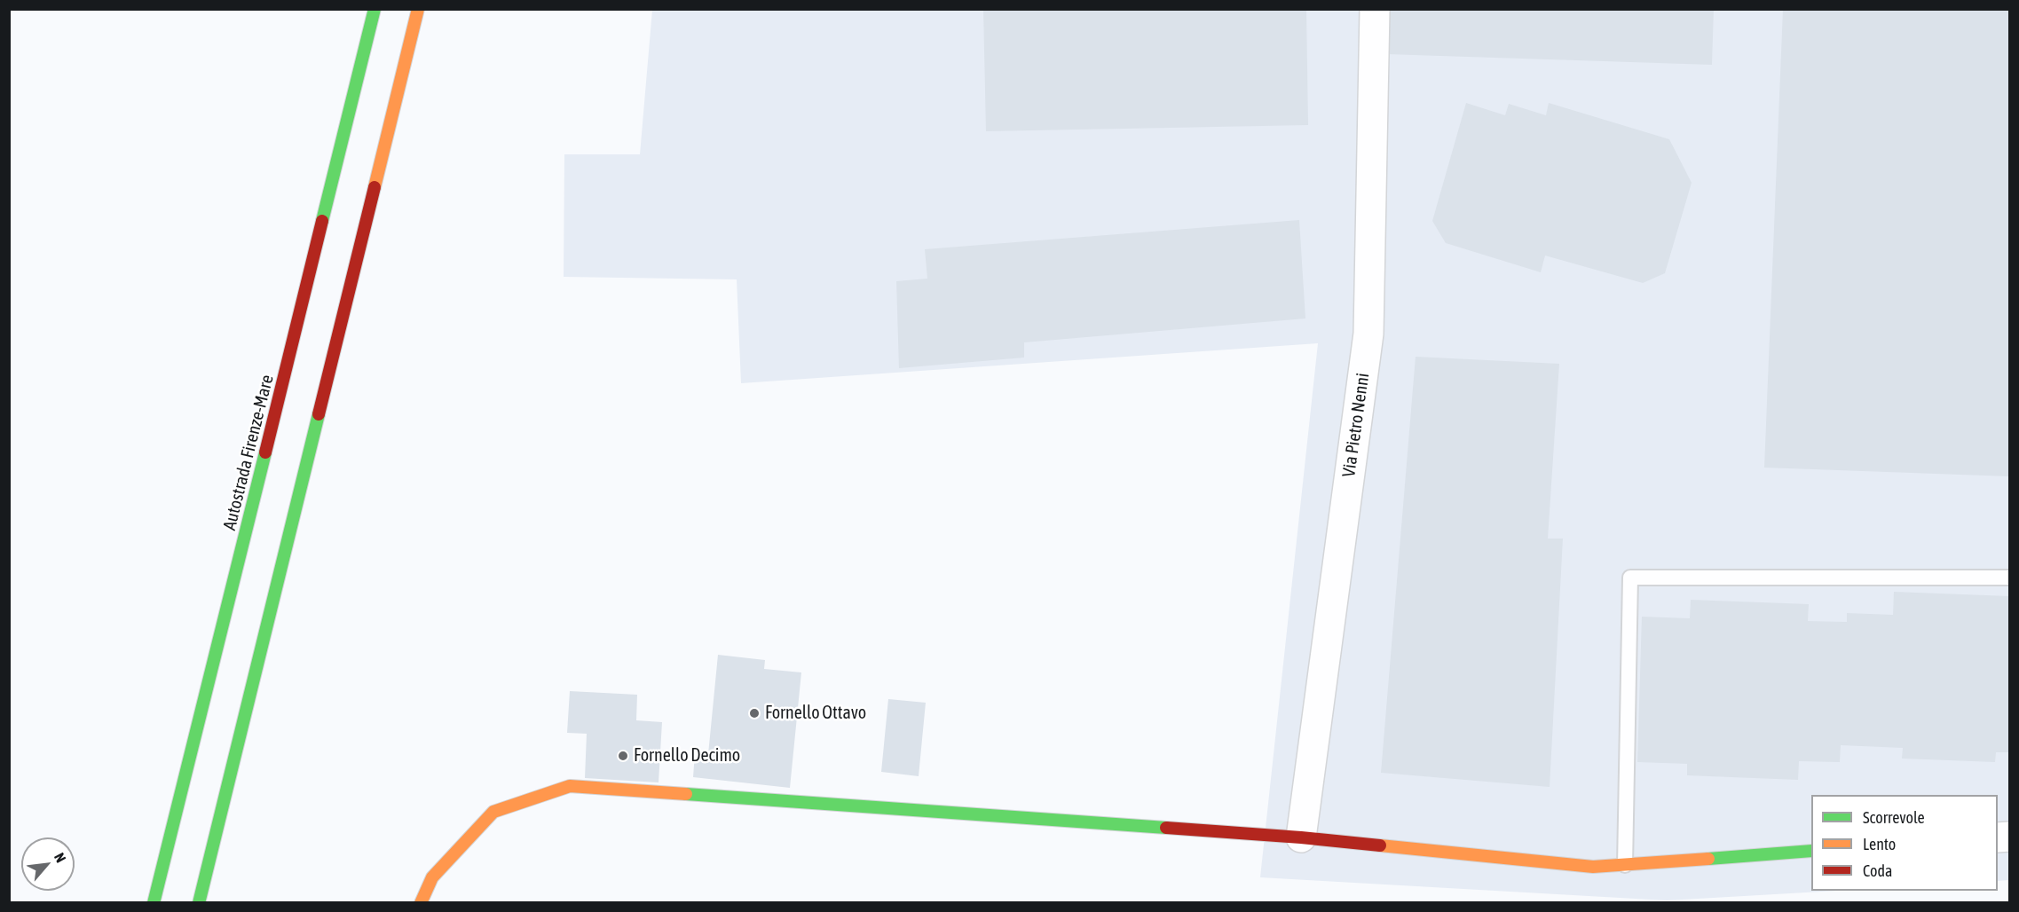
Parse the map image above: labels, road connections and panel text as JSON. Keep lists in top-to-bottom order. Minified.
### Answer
{"streets":{"main road":["Autostrada Firenze-Mare"],"street":["Via Pietro Nenni"]},"places":["Fornello Ottavo","Fornello Decimo"],"legend":["Scorrevole","Lento","Coda"],"north":"top right"}
